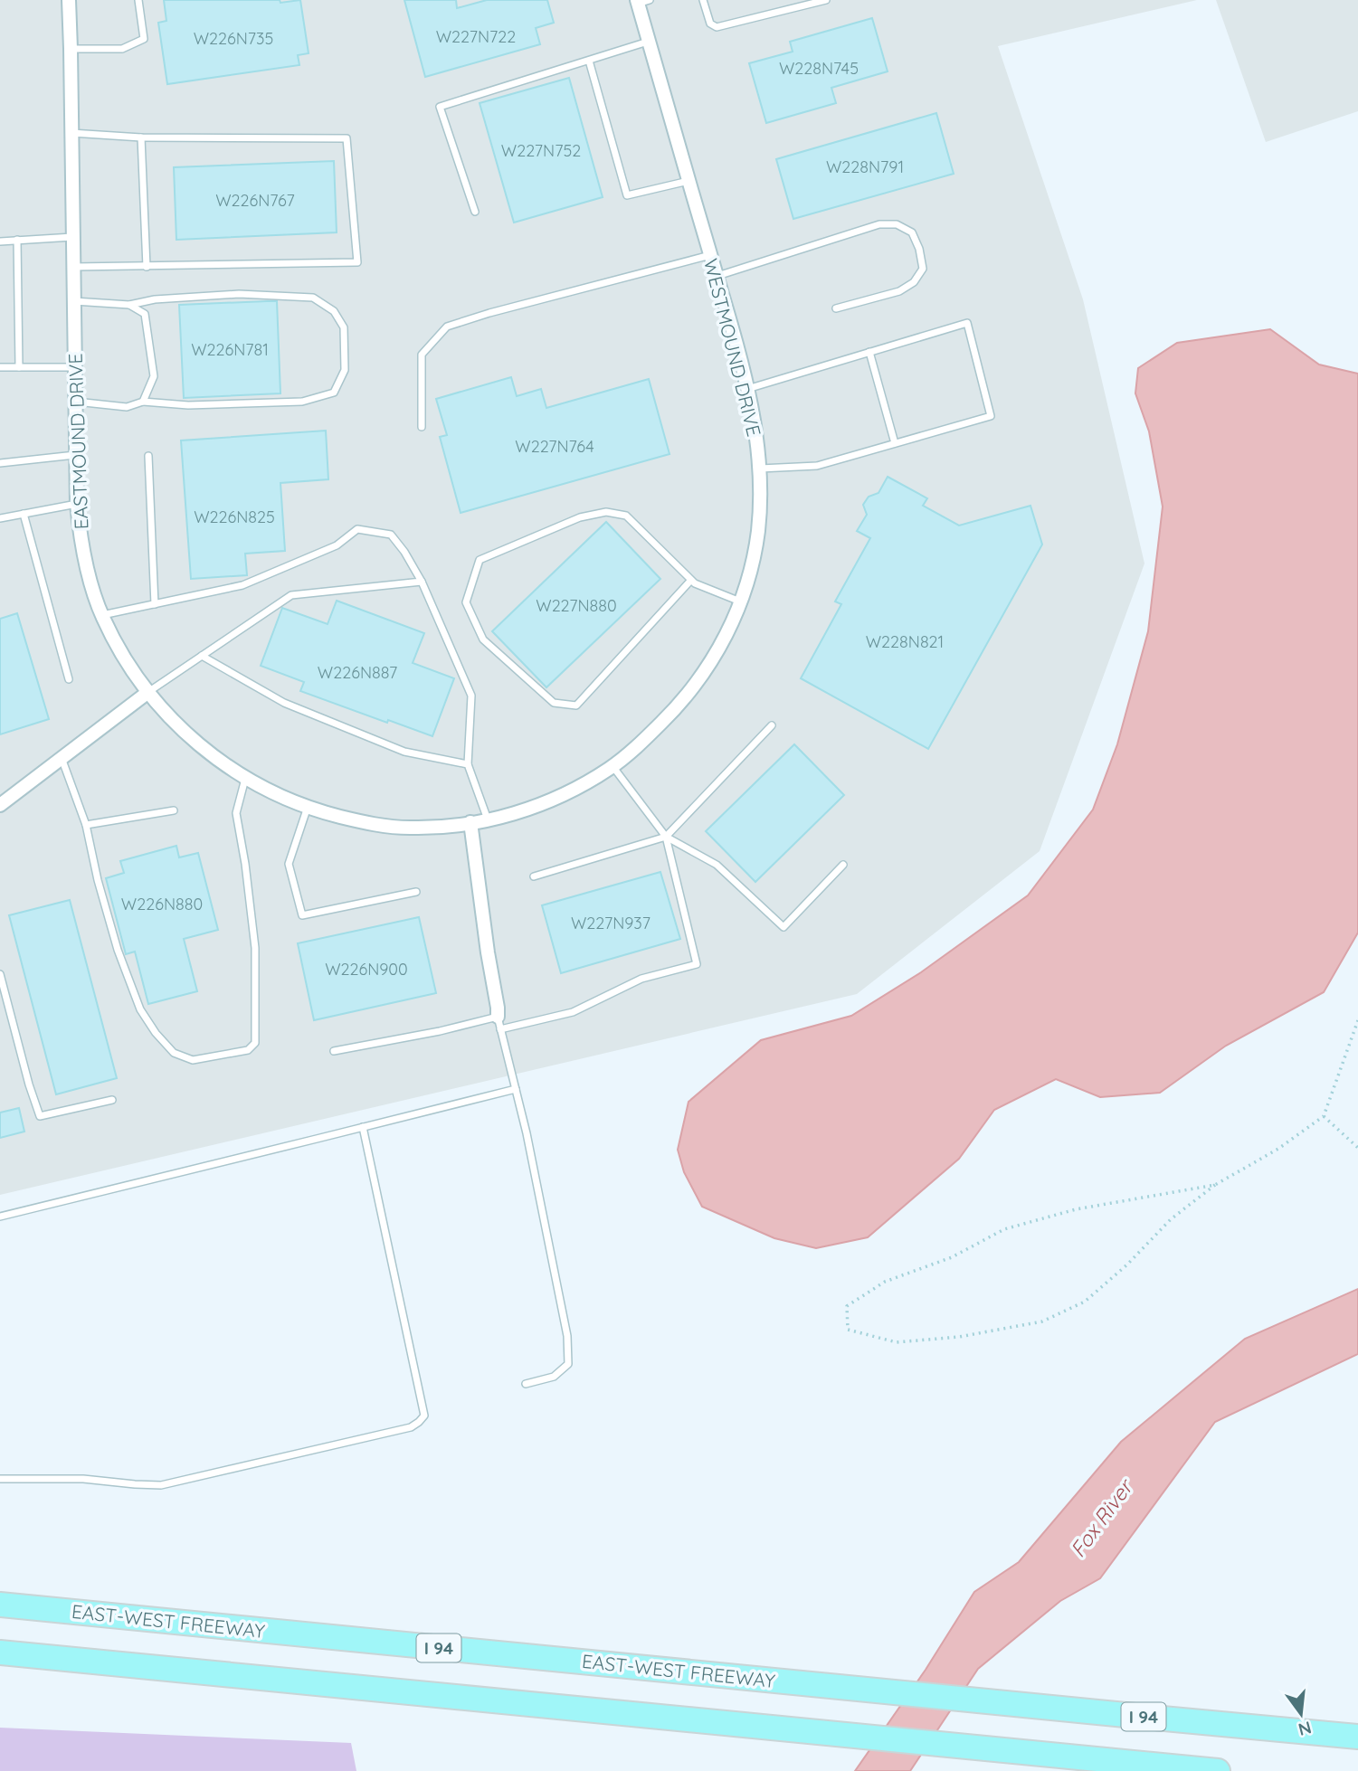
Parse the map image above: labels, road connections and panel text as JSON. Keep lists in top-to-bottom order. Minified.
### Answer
{"streets":{"highway":["EAST-WEST FREEWAY","I 94"],"street":["WESTMOUND DRIVE","EASTMOUND DRIVE"]},"crossings":[["WESTMOUND DRIVE","EASTMOUND DRIVE"]],"water":["Fox River"],"house_numbers":["W227N722","W226N735","W228N745","W227N752","W228N791","W226N767","W226N781","W227N764","W226N825","W227N880","W228N821","W226N887","W226N880","W227N937","W226N900"],"north":"bottom"}
